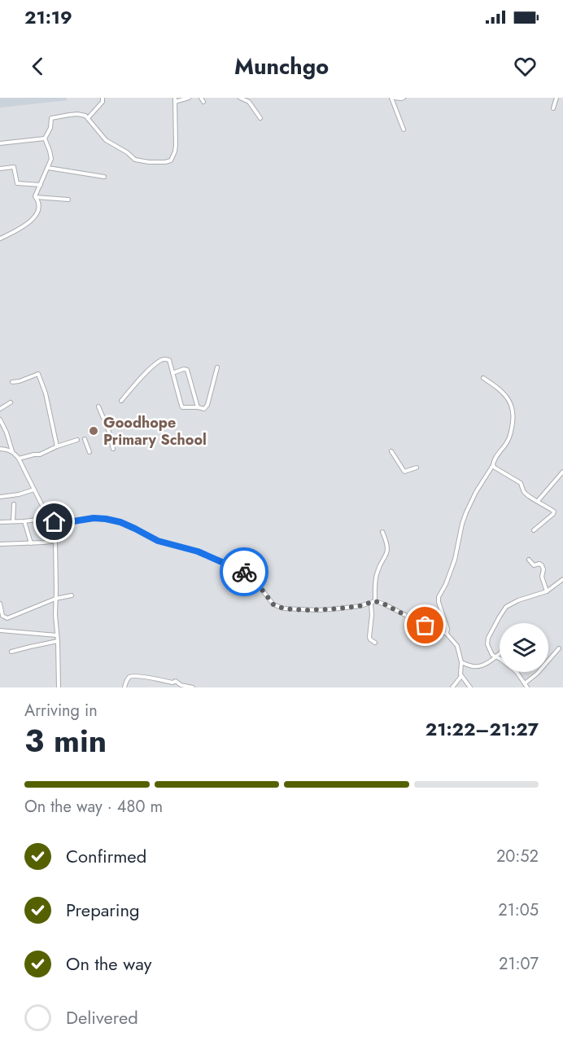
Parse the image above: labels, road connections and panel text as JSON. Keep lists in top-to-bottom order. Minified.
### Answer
{"places":["Goodhope Primary School"],"page":{"status":"21:19","header":"Munchgo","heading":["3 min","Arriving in","21:22–21:27"],"bar":"On the way · 480 m","list":[["Confirmed","20:52"],["Preparing","21:05"],["On the way","21:07"],"Delivered"]}}
